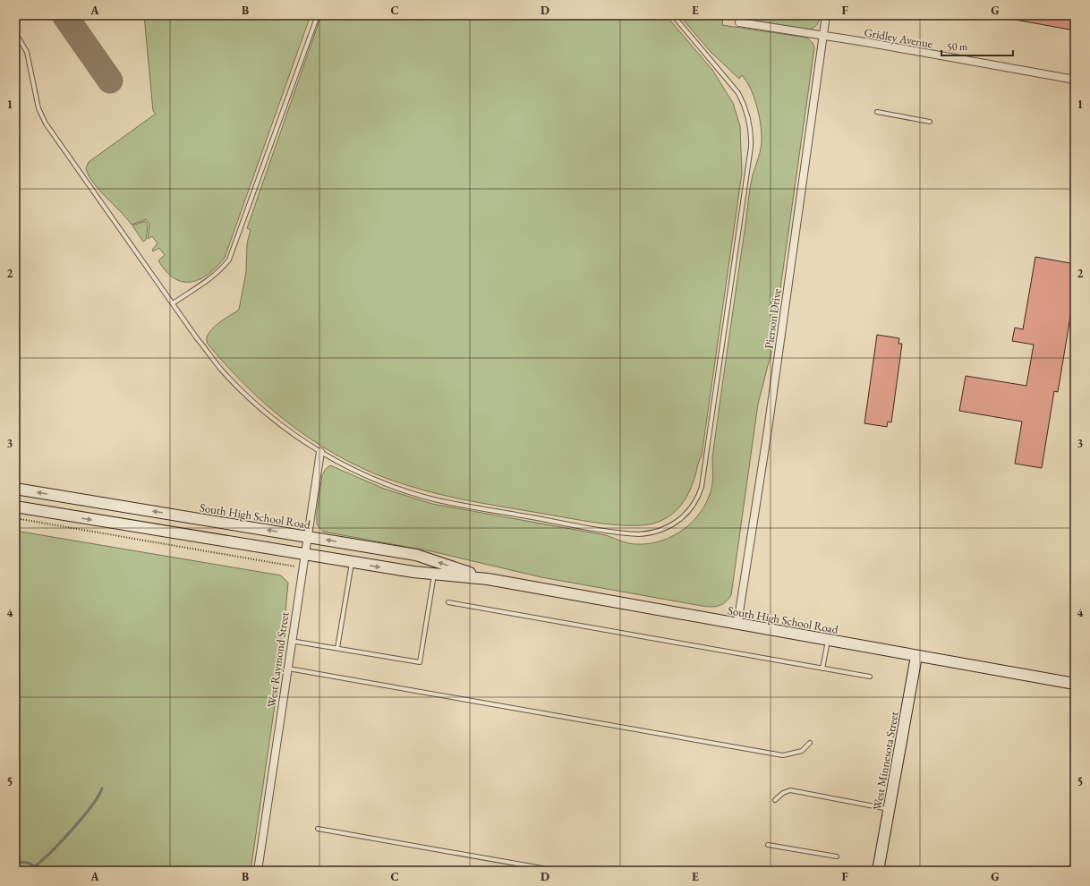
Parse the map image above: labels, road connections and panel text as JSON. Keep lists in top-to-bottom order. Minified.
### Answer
{"streets":{"street":["Gridley Avenue","Pierson Drive","South High School Road","West Raymond Street","West Minnesota Street"]},"crossings":[["Gridley Avenue","Pierson Drive"],["Pierson Drive","South High School Road"],["South High School Road","West Raymond Street"],["South High School Road","West Minnesota Street"]],"scale_bar":"50 m","grid":{"columns":["A","B","C","D","E","F","G"],"rows":["1","2","3","4","5"]}}
